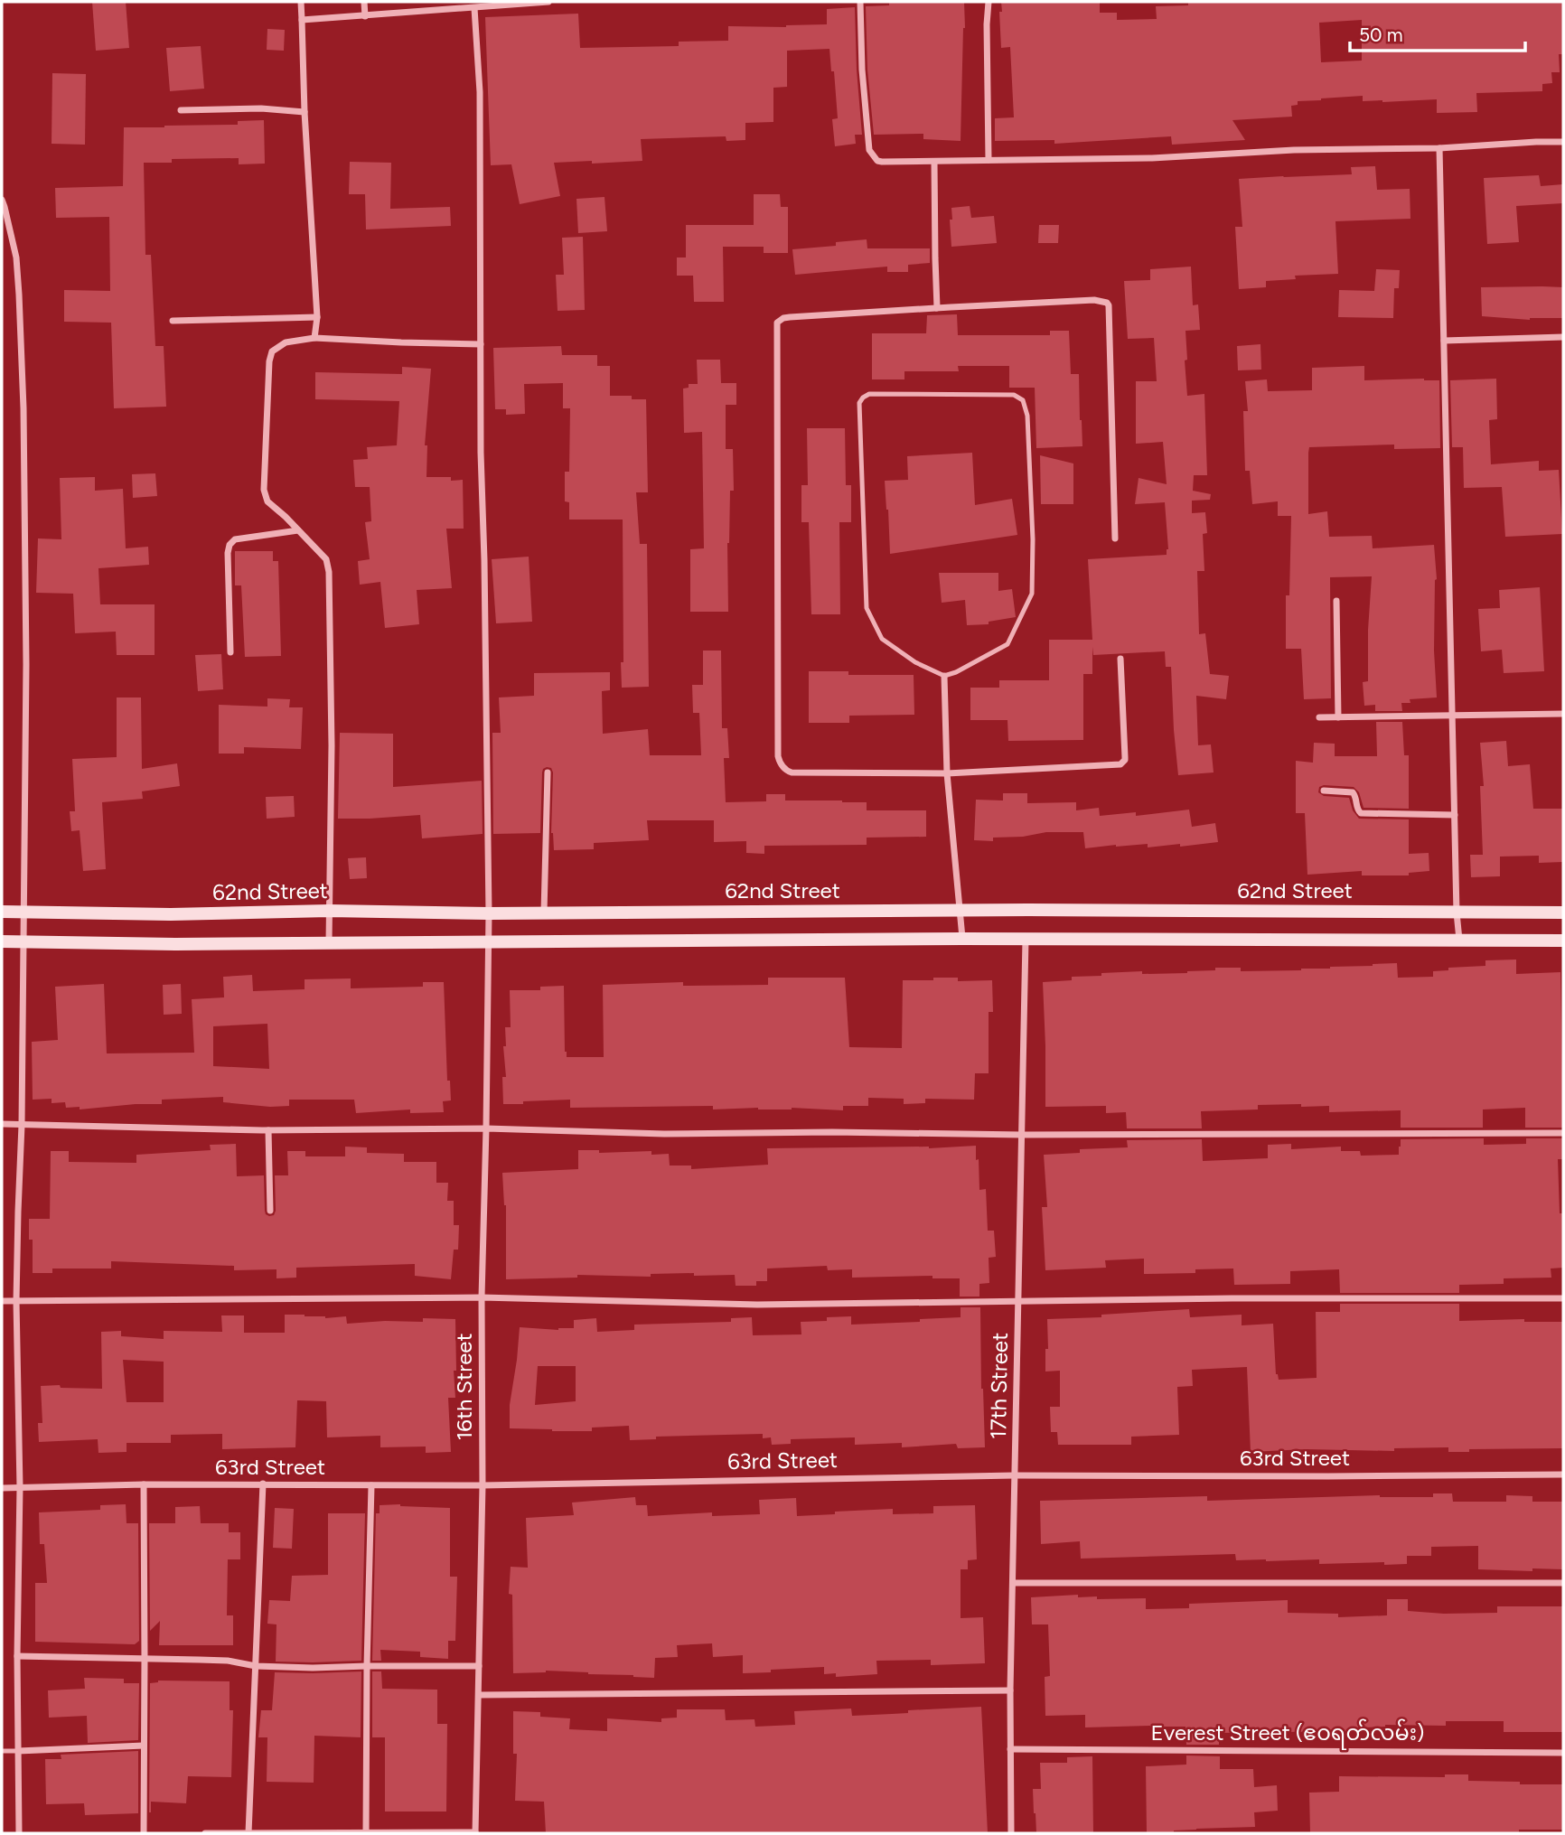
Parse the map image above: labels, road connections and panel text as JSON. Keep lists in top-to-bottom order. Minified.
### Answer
{"streets":{"main road":["62nd Street"],"street":["17th Street","16th Street","63rd Street","Everest Street (ဧ၀ရတ်လမ်း)"]},"crossings":[["62nd Street","16th Street"],["17th Street","63rd Street"],["17th Street","Everest Street (ဧ၀ရတ်လမ်း)"],["16th Street","63rd Street"]],"scale_bar":"50 m"}
